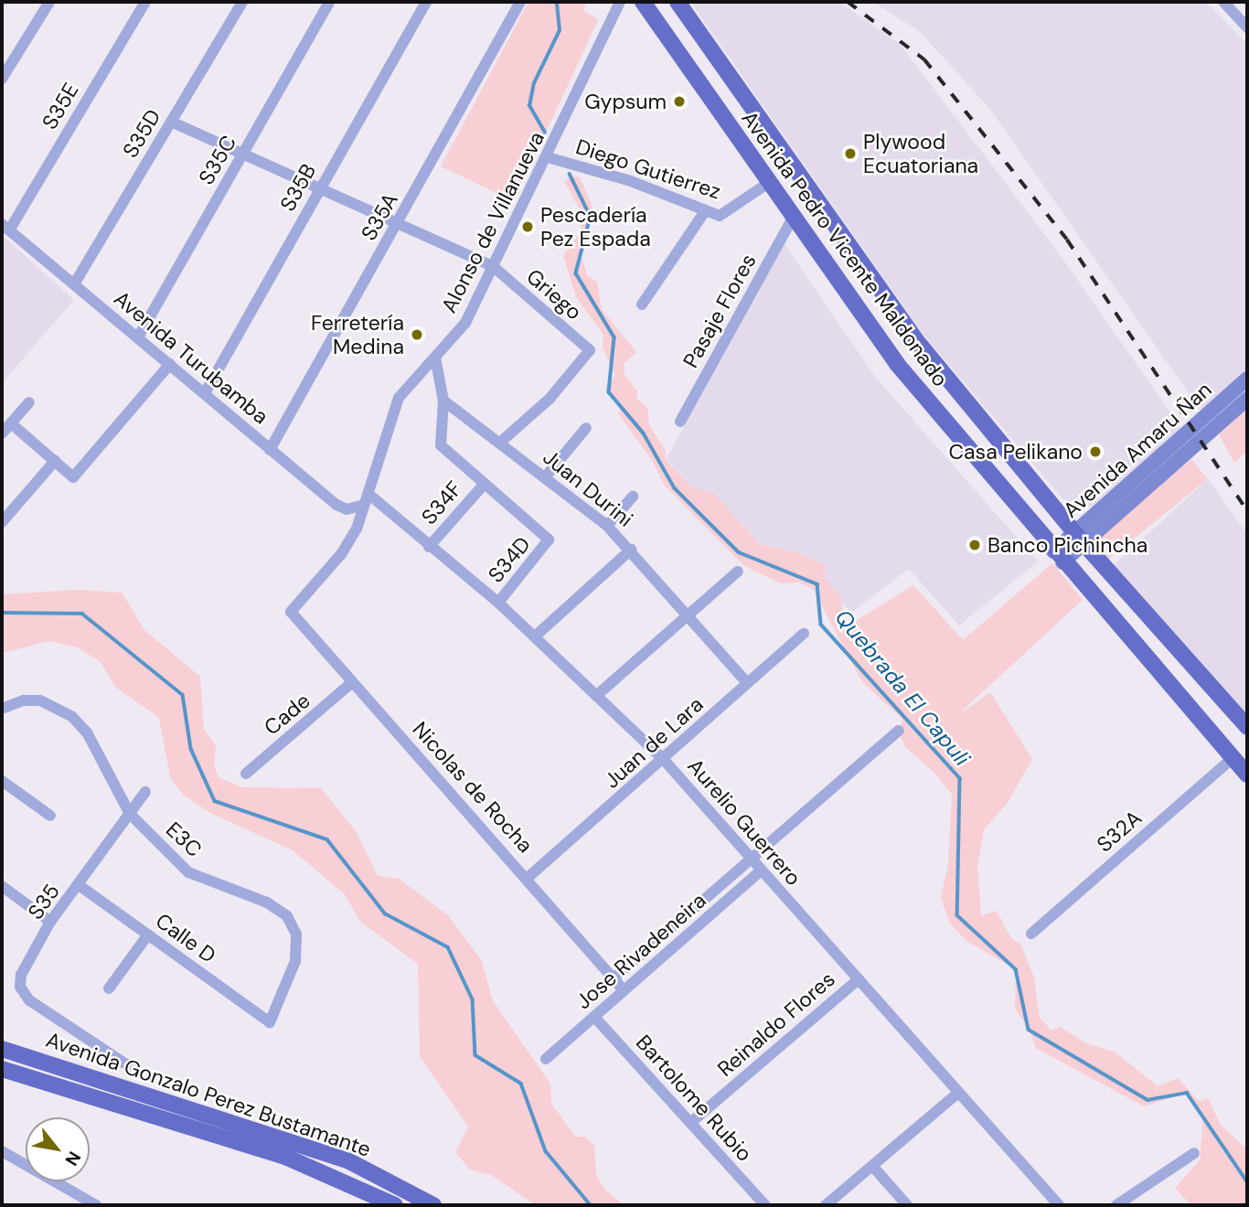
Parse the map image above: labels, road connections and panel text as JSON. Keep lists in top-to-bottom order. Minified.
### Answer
{"streets":{"main road":["Avenida Pedro Vicente Maldonado","Avenida Amaru Ñan","Avenida Gonzalo Perez Bustamante"],"street":["S35E","S35D","S35C","Diego Gutierrez","S35B","S35A","Alonso de Villanueva","Griego","Pasaje Flores","Avenida Turubamba","Juan Durini","S34F","S34D","Cade","Juan de Lara","Nicolas de Rocha","Aurelio Guerrero","S32A","E3C","S35","Calle D","Jose Rivadeneira","Reinaldo Flores","Bartolome Rubio"]},"crossings":[["S35E","Avenida Turubamba"],["S35D","Griego"],["S35D","Avenida Turubamba"],["S35C","Griego"],["S35C","Avenida Turubamba"],["Diego Gutierrez","Alonso de Villanueva"],["Diego Gutierrez","Avenida Pedro Vicente Maldonado"],["S35B","Griego"],["S35B","Avenida Turubamba"],["S35A","Griego"],["S35A","Avenida Turubamba"],["Alonso de Villanueva","Griego"],["Alonso de Villanueva","Avenida Turubamba"],["Alonso de Villanueva","Nicolas de Rocha"],["Alonso de Villanueva","Aurelio Guerrero"],["Avenida Pedro Vicente Maldonado","Pasaje Flores"],["Avenida Pedro Vicente Maldonado","Avenida Amaru Ñan"],["Avenida Pedro Vicente Maldonado","S32A"],["Griego","Juan Durini"],["Juan Durini","Juan de Lara"],["S34F","S34D"],["S34F","Aurelio Guerrero"],["S34D","Aurelio Guerrero"],["Cade","Nicolas de Rocha"],["Juan de Lara","Nicolas de Rocha"],["Juan de Lara","Aurelio Guerrero"],["Nicolas de Rocha","Jose Rivadeneira"],["Aurelio Guerrero","Jose Rivadeneira"],["Aurelio Guerrero","Reinaldo Flores"],["E3C","S35"],["E3C","Calle D"],["S35","Calle D"],["Jose Rivadeneira","Bartolome Rubio"],["Reinaldo Flores","Bartolome Rubio"]],"water":["Quebrada El Capuli"],"places":["Gypsum","Plywood Ecuatoriana","Pescadería Pez Espada","Ferretería Medina","Casa Pelikano","Banco Pichincha"],"north":"bottom right"}
